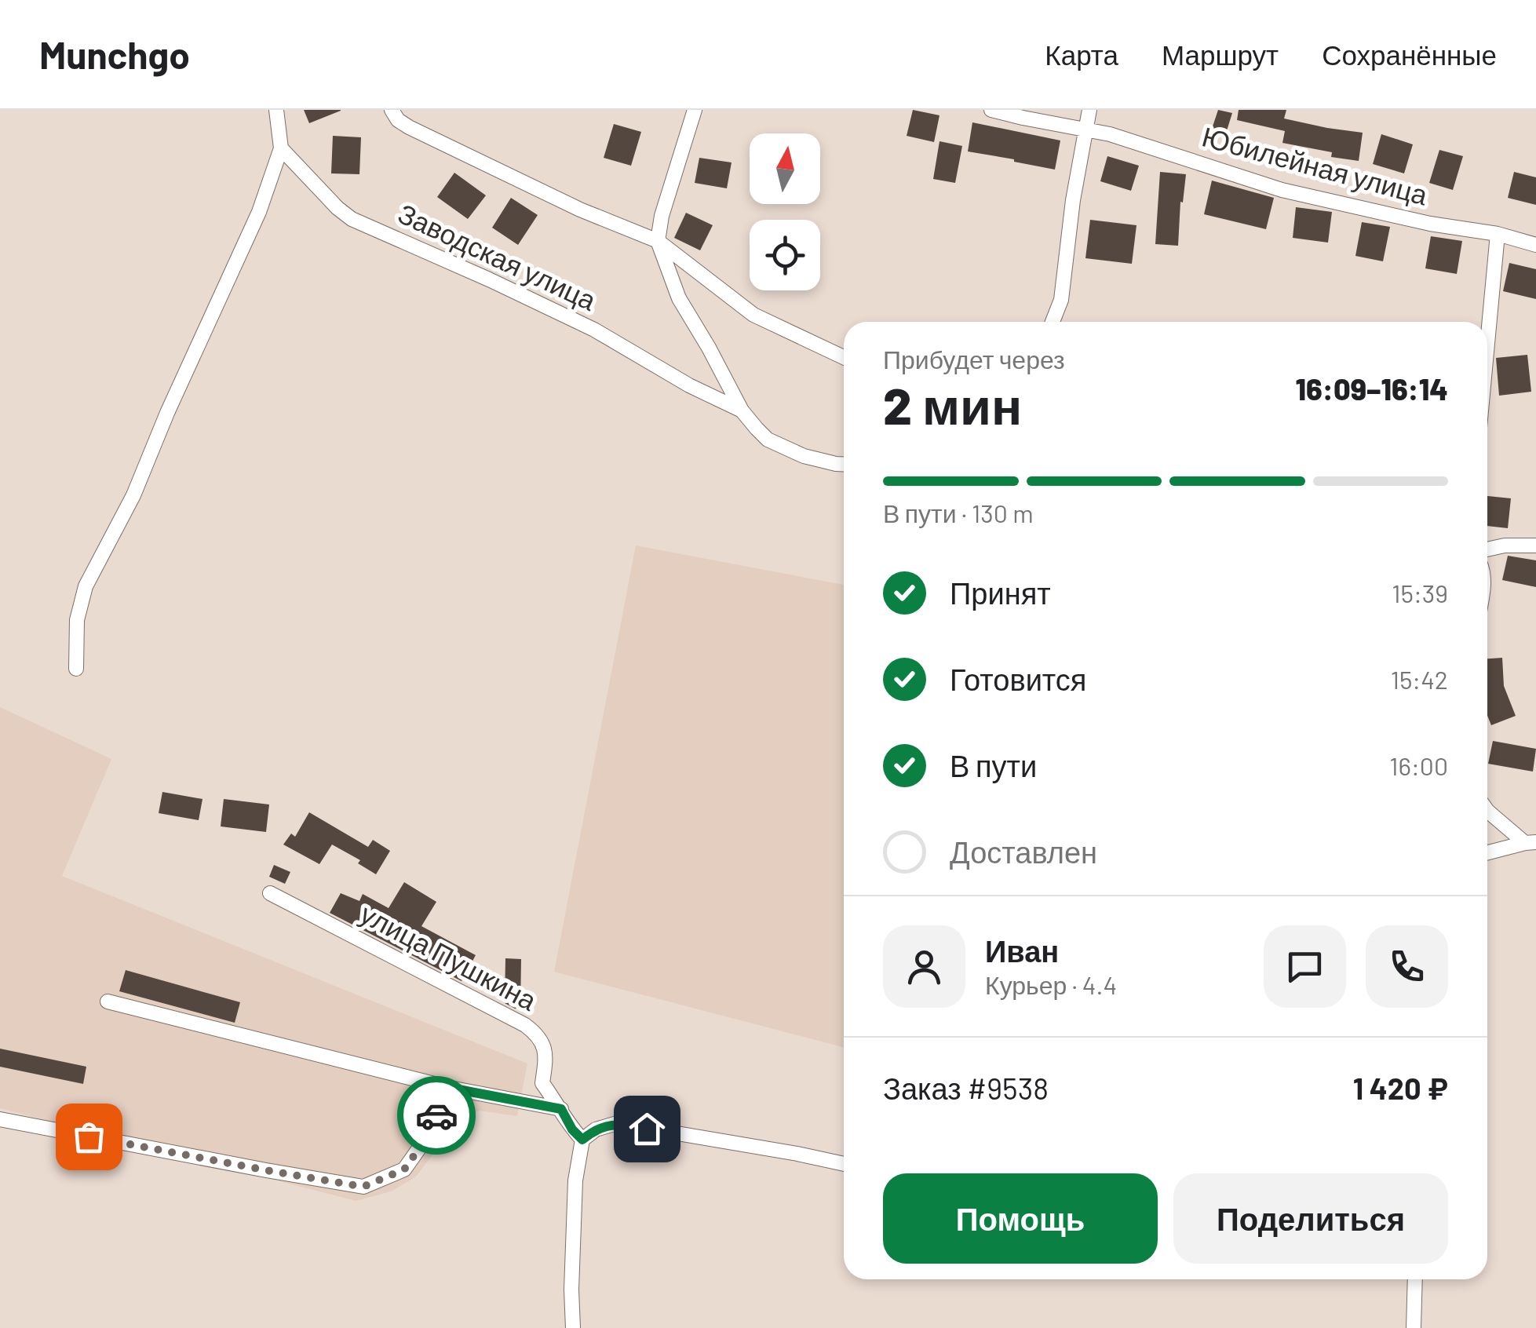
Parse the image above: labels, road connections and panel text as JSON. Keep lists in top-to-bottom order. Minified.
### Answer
{"streets":{"street":["Юбилейная улица","Заводская улица","улица Пушкина"]},"north":"top","page":{"header":"Munchgo","nav":["Карта","Маршрут","Сохранённые"],"heading":["2 мин","Прибудет через","16:09–16:14"],"panel":["Иван","Курьер · 4.4","Заказ #9538","1 420 ₽"],"bar":"В пути · 130 m","list":[["Принят","15:39"],["Готовится","15:42"],["В пути","16:00"],"Доставлен"],"buttons":["Помощь","Поделиться"]}}
